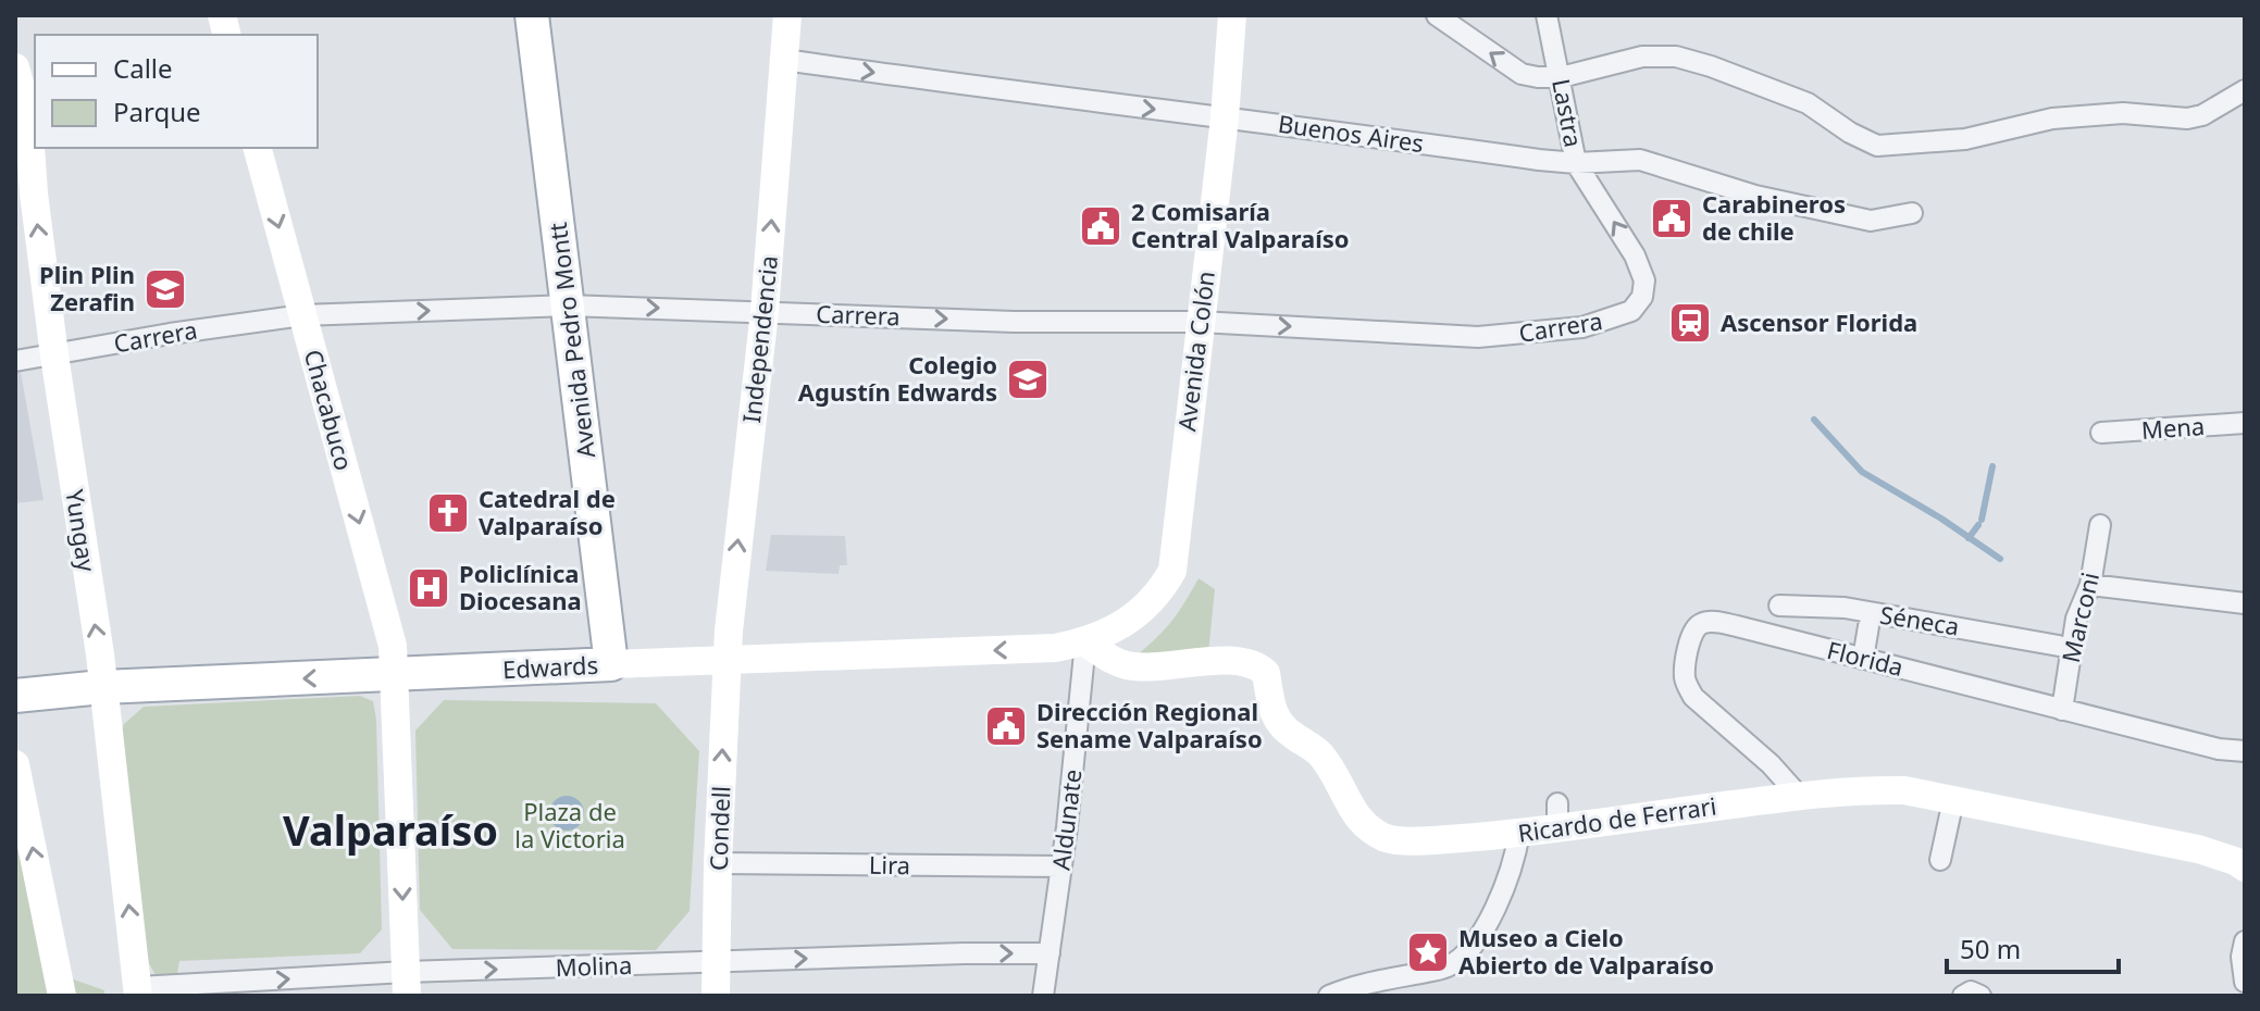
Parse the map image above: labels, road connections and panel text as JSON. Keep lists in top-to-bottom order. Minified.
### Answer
{"streets":{"main road":["Avenida Pedro Montt","Edwards"],"street":["Lastra","Buenos Aires","Carrera","Independencia","Avenida Colón","Chacabuco","Mena","Yungay","Marconi","Séneca","Florida","Aldunate","Ricardo de Ferrari","Condell","Lira","Molina"]},"crossings":[["Lastra","Buenos Aires"],["Lastra","Carrera"],["Buenos Aires","Independencia"],["Buenos Aires","Avenida Colón"],["Carrera","Independencia"],["Carrera","Avenida Pedro Montt"],["Carrera","Avenida Colón"],["Carrera","Chacabuco"],["Carrera","Yungay"],["Independencia","Edwards"],["Independencia","Condell"],["Avenida Pedro Montt","Edwards"],["Avenida Colón","Edwards"],["Avenida Colón","Aldunate"],["Avenida Colón","Ricardo de Ferrari"],["Chacabuco","Edwards"],["Chacabuco","Molina"],["Yungay","Edwards"],["Yungay","Molina"],["Marconi","Florida"],["Florida","Ricardo de Ferrari"],["Edwards","Aldunate"],["Edwards","Ricardo de Ferrari"],["Edwards","Condell"],["Aldunate","Ricardo de Ferrari"],["Aldunate","Lira"],["Aldunate","Molina"],["Condell","Lira"],["Condell","Molina"]],"one_way":["Lastra","Buenos Aires","Carrera","Independencia","Chacabuco","Yungay","Edwards","Condell","Molina"],"districts":["Valparaíso"],"parks":["Plaza de la Victoria"],"places":{"public building":["Carabineros de chile","2 Comisaría Central Valparaíso","Dirección Regional Sename Valparaíso"],"school or university":["Plin Plin Zerafin","Colegio Agustín Edwards"],"station":["Ascensor Florida"],"church":["Catedral de Valparaíso"],"hospital":["Policlínica Diocesana"],"place":["Museo a Cielo Abierto de Valparaíso"]},"legend":["Calle","Parque"],"scale_bar":"50 m"}
